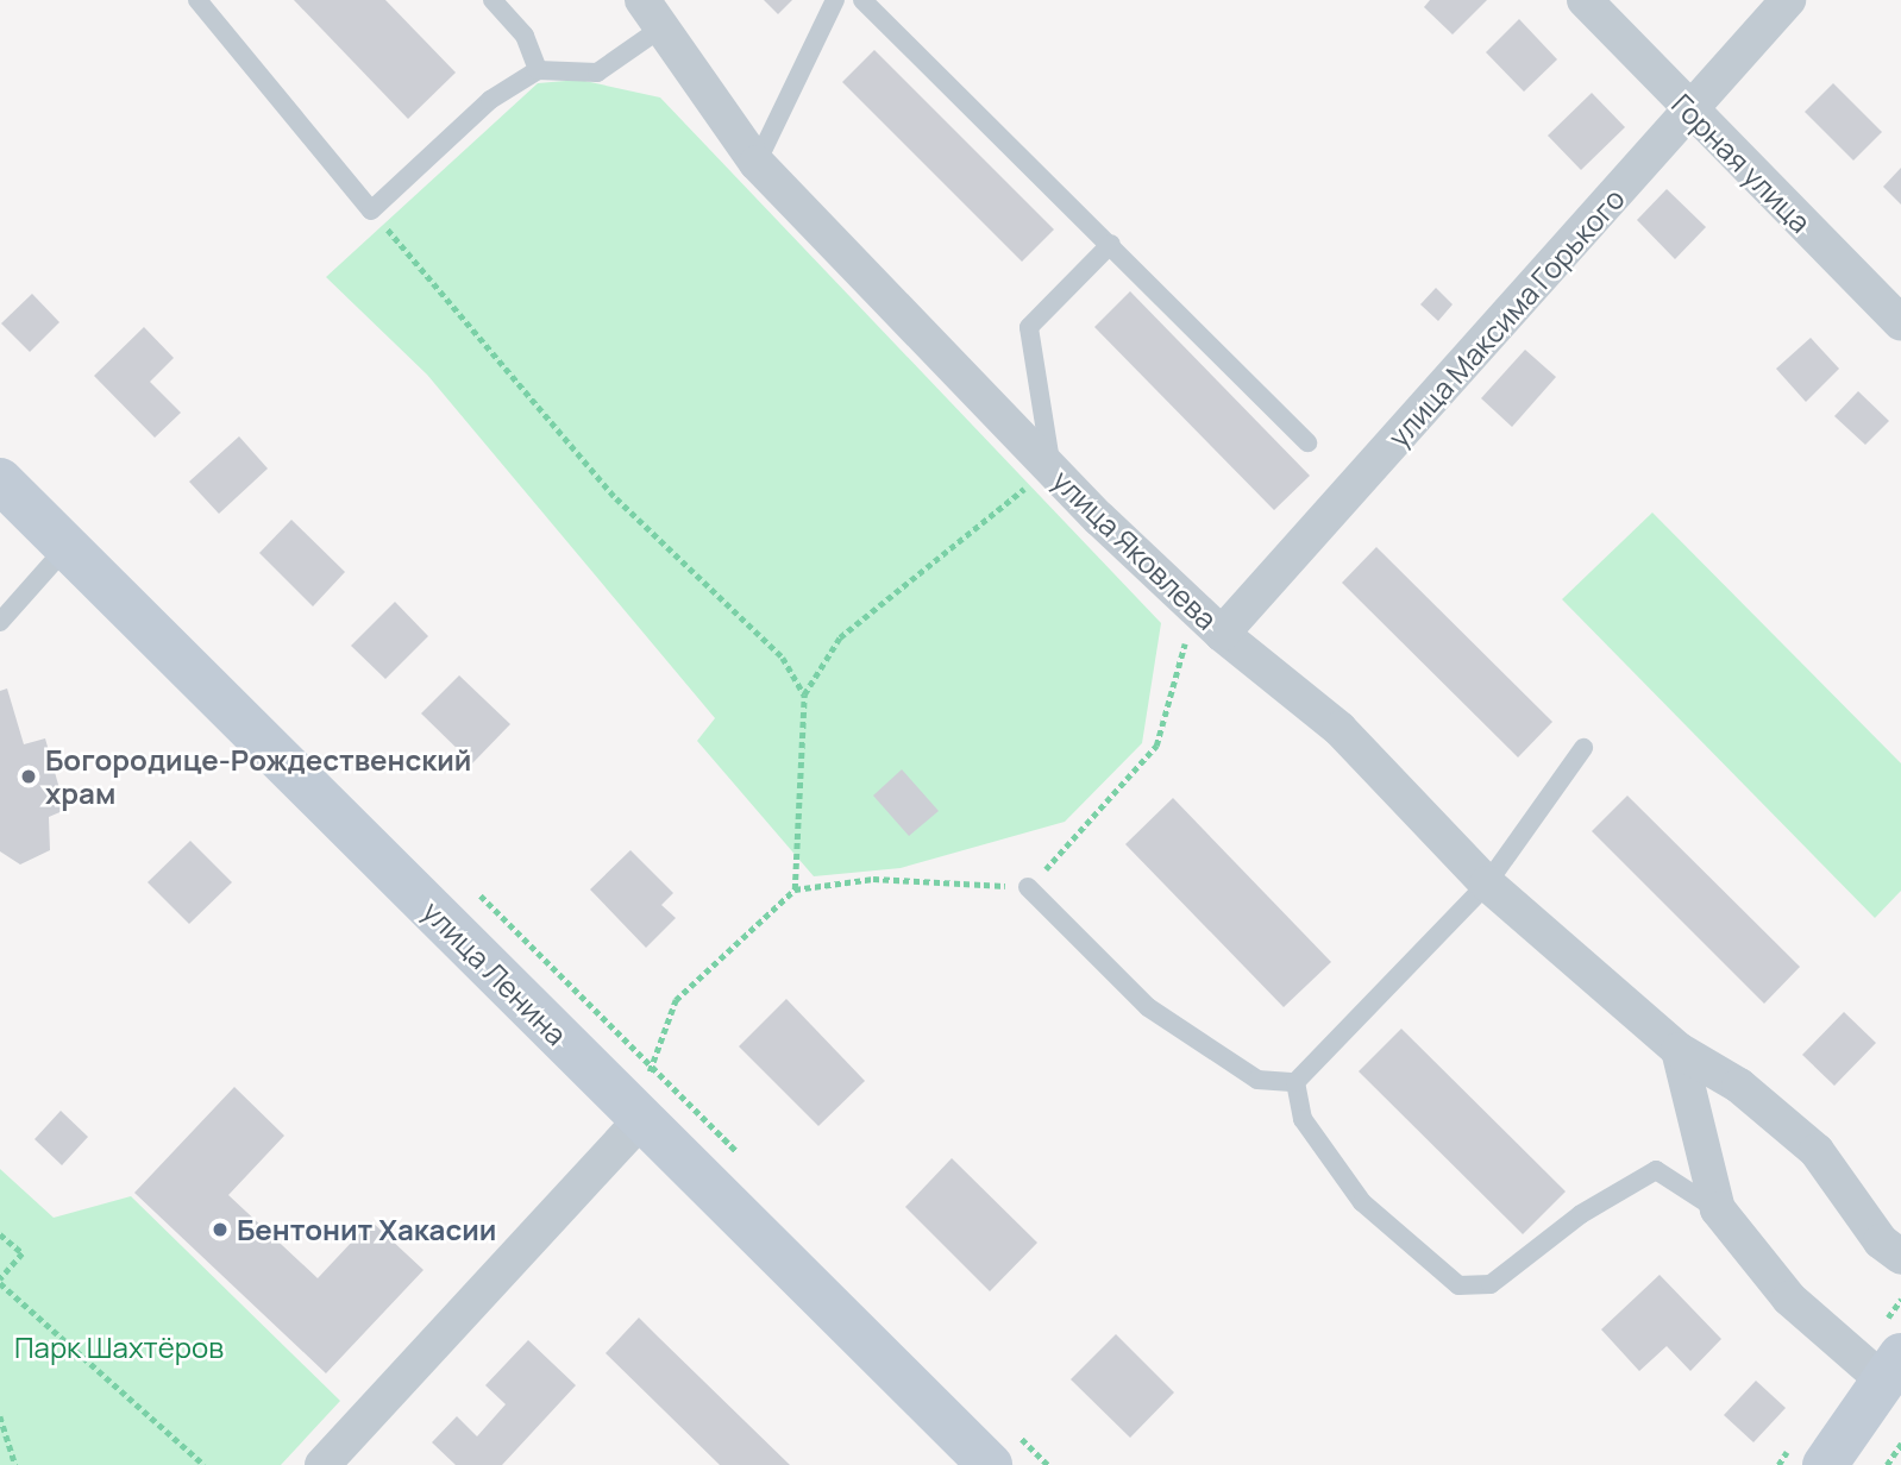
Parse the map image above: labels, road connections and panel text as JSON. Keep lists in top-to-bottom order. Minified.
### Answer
{"streets":{"street":["Горная улица","улица Максима Горького","улица Яковлева","улица Ленина"]},"crossings":[["Горная улица","улица Максима Горького"],["улица Максима Горького","улица Яковлева"]],"parks":["Парк Шахтёров"],"places":["Богородице-Рождественский храм","Бентонит Хакасии"]}
